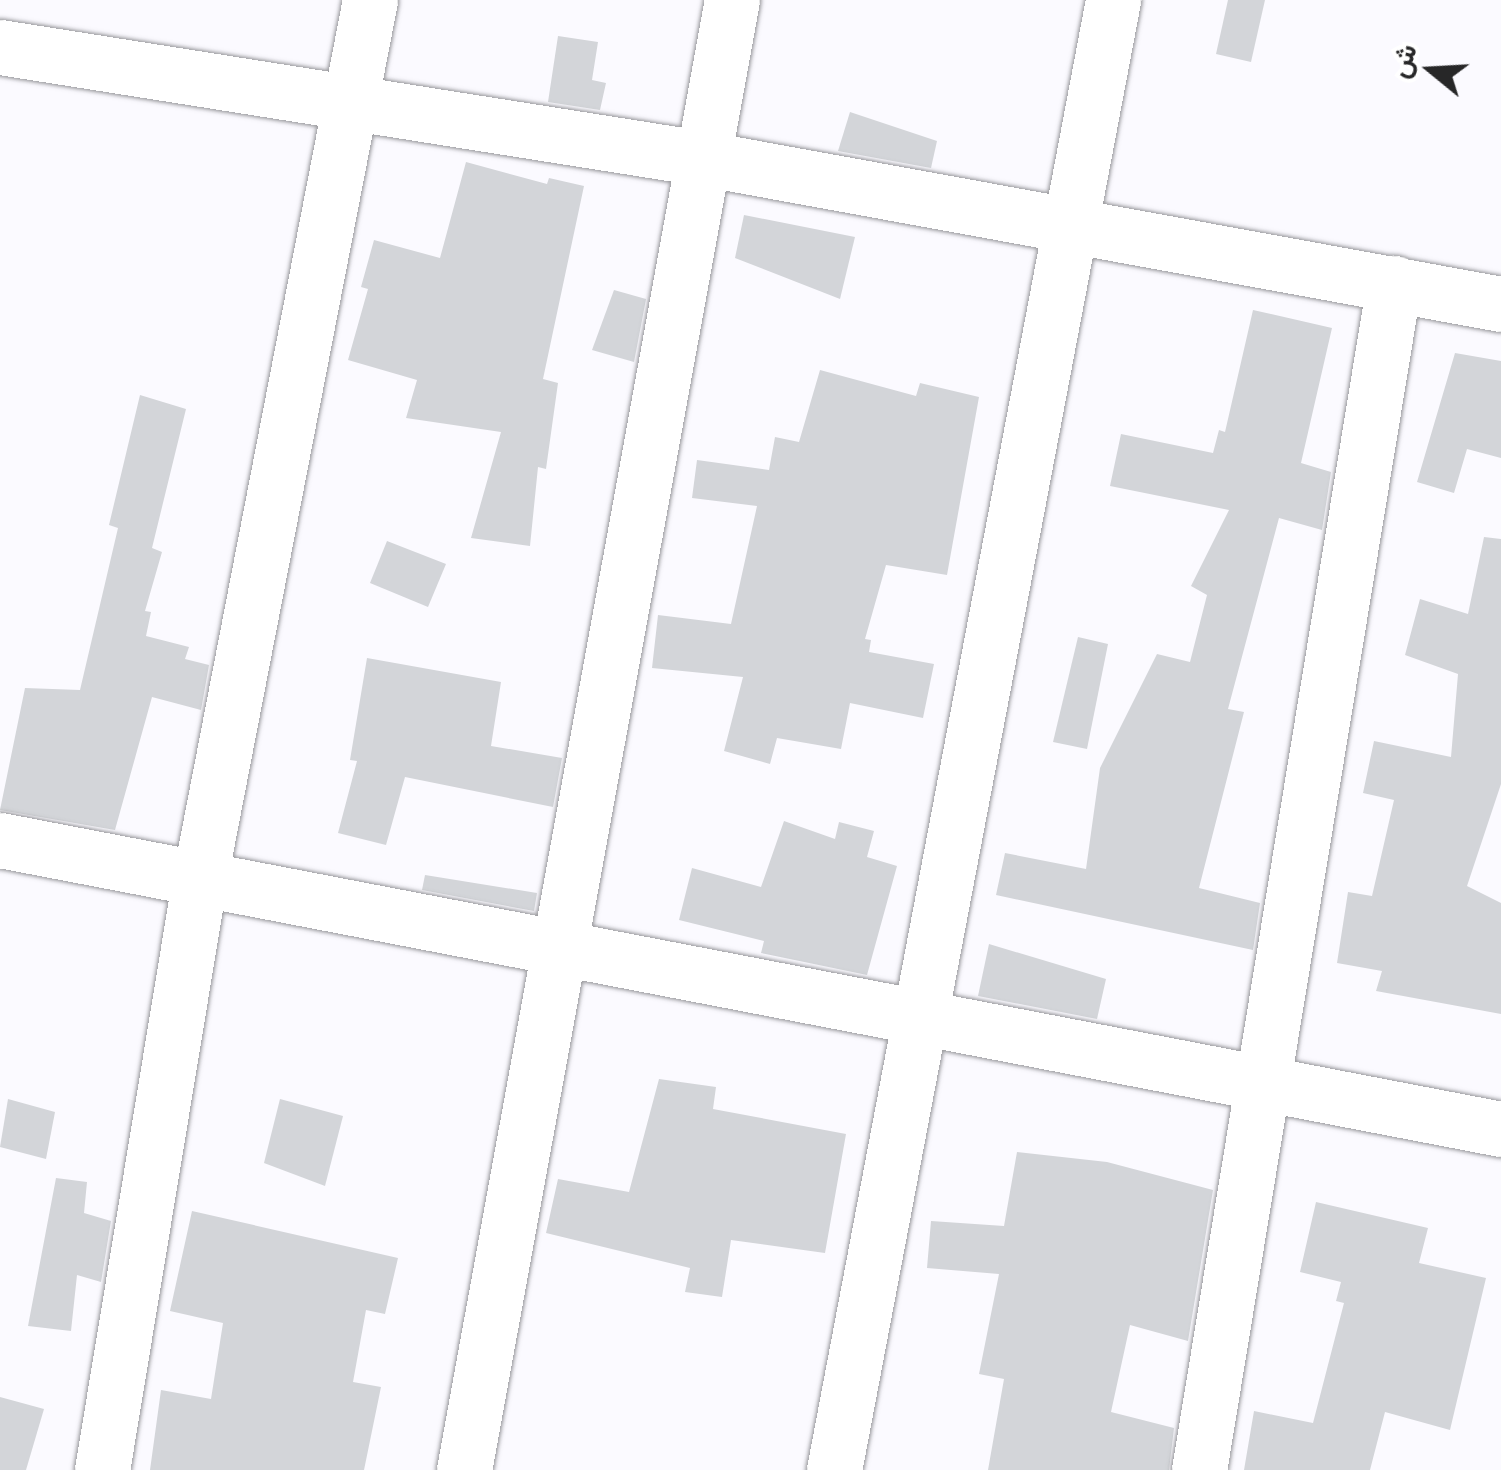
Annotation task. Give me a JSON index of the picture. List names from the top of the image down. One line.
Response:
{"north":"left"}
